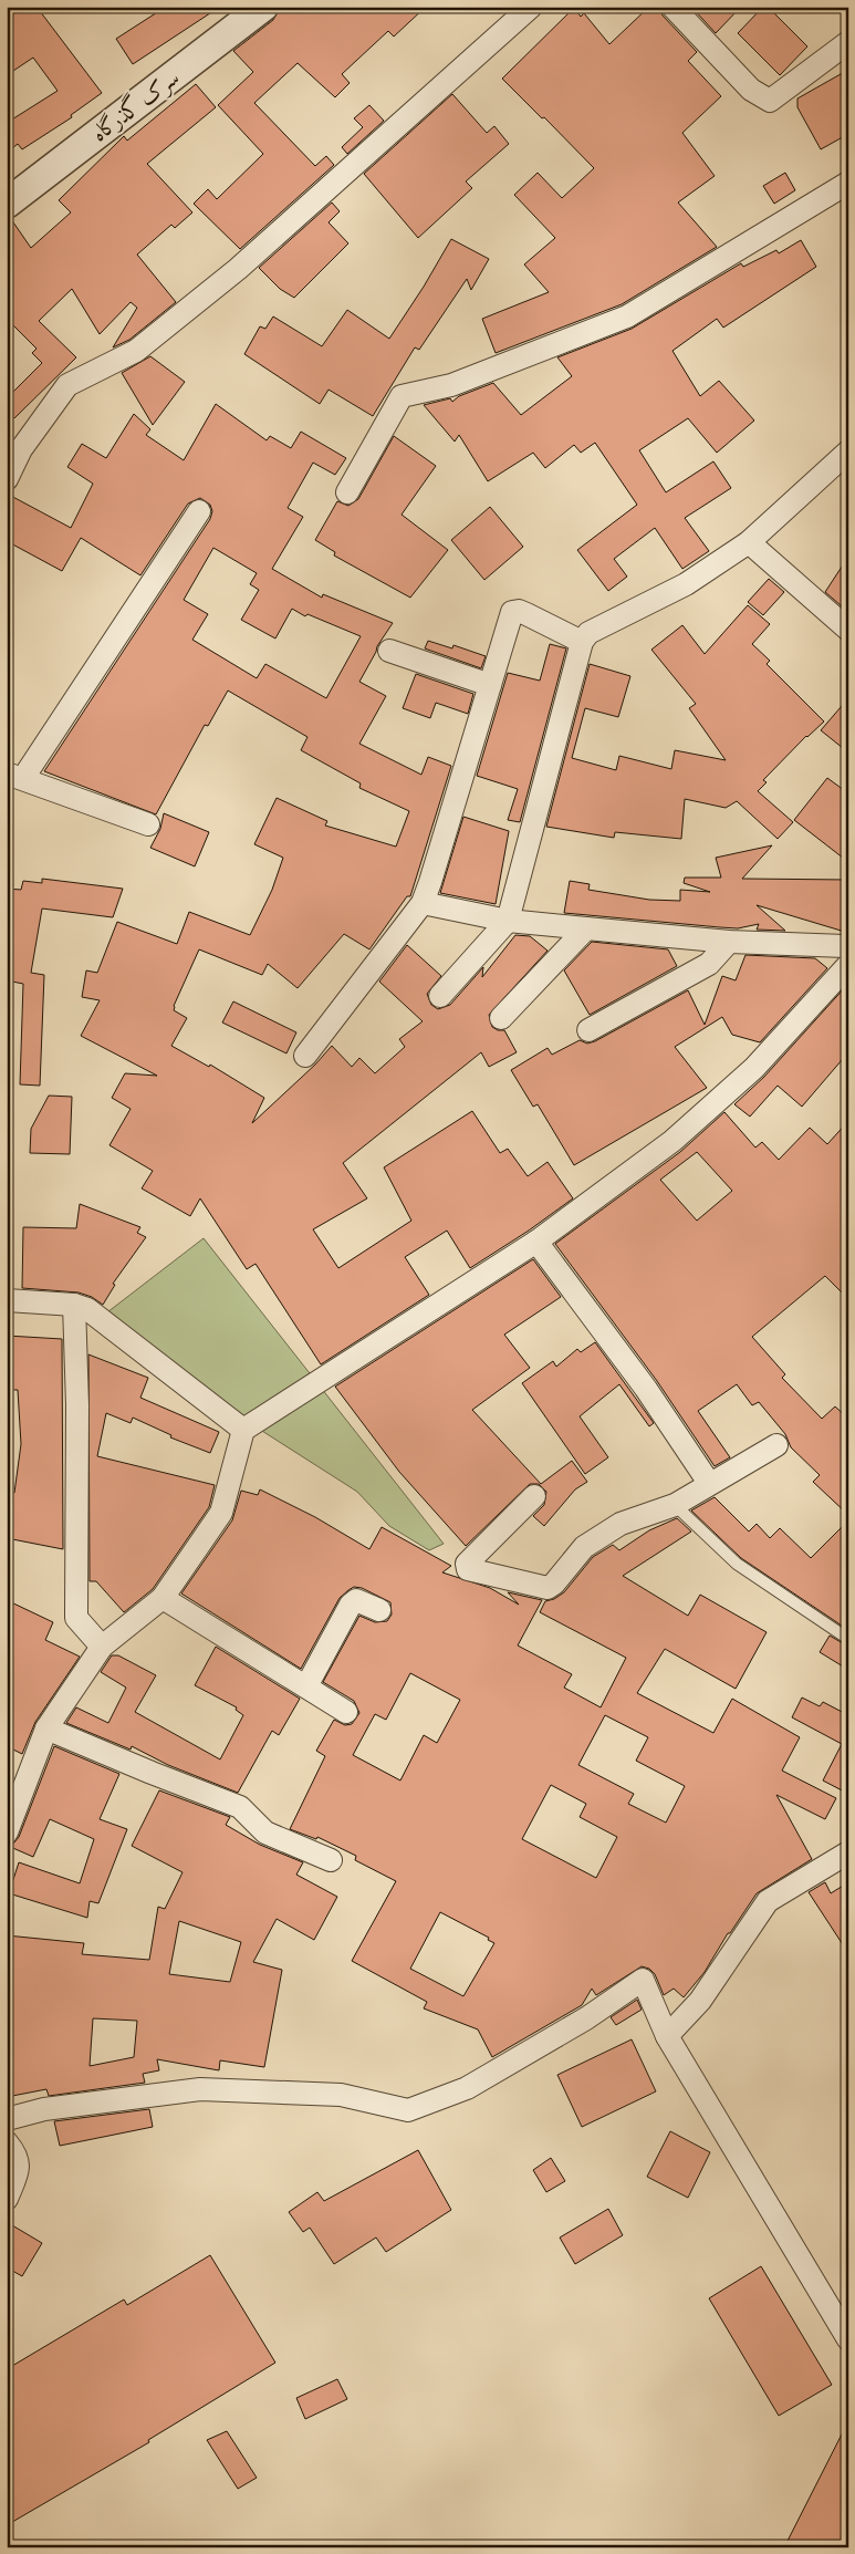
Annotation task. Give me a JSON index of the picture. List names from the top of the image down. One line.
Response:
{"streets":{"street":["سرک گذرگاه"]}}
